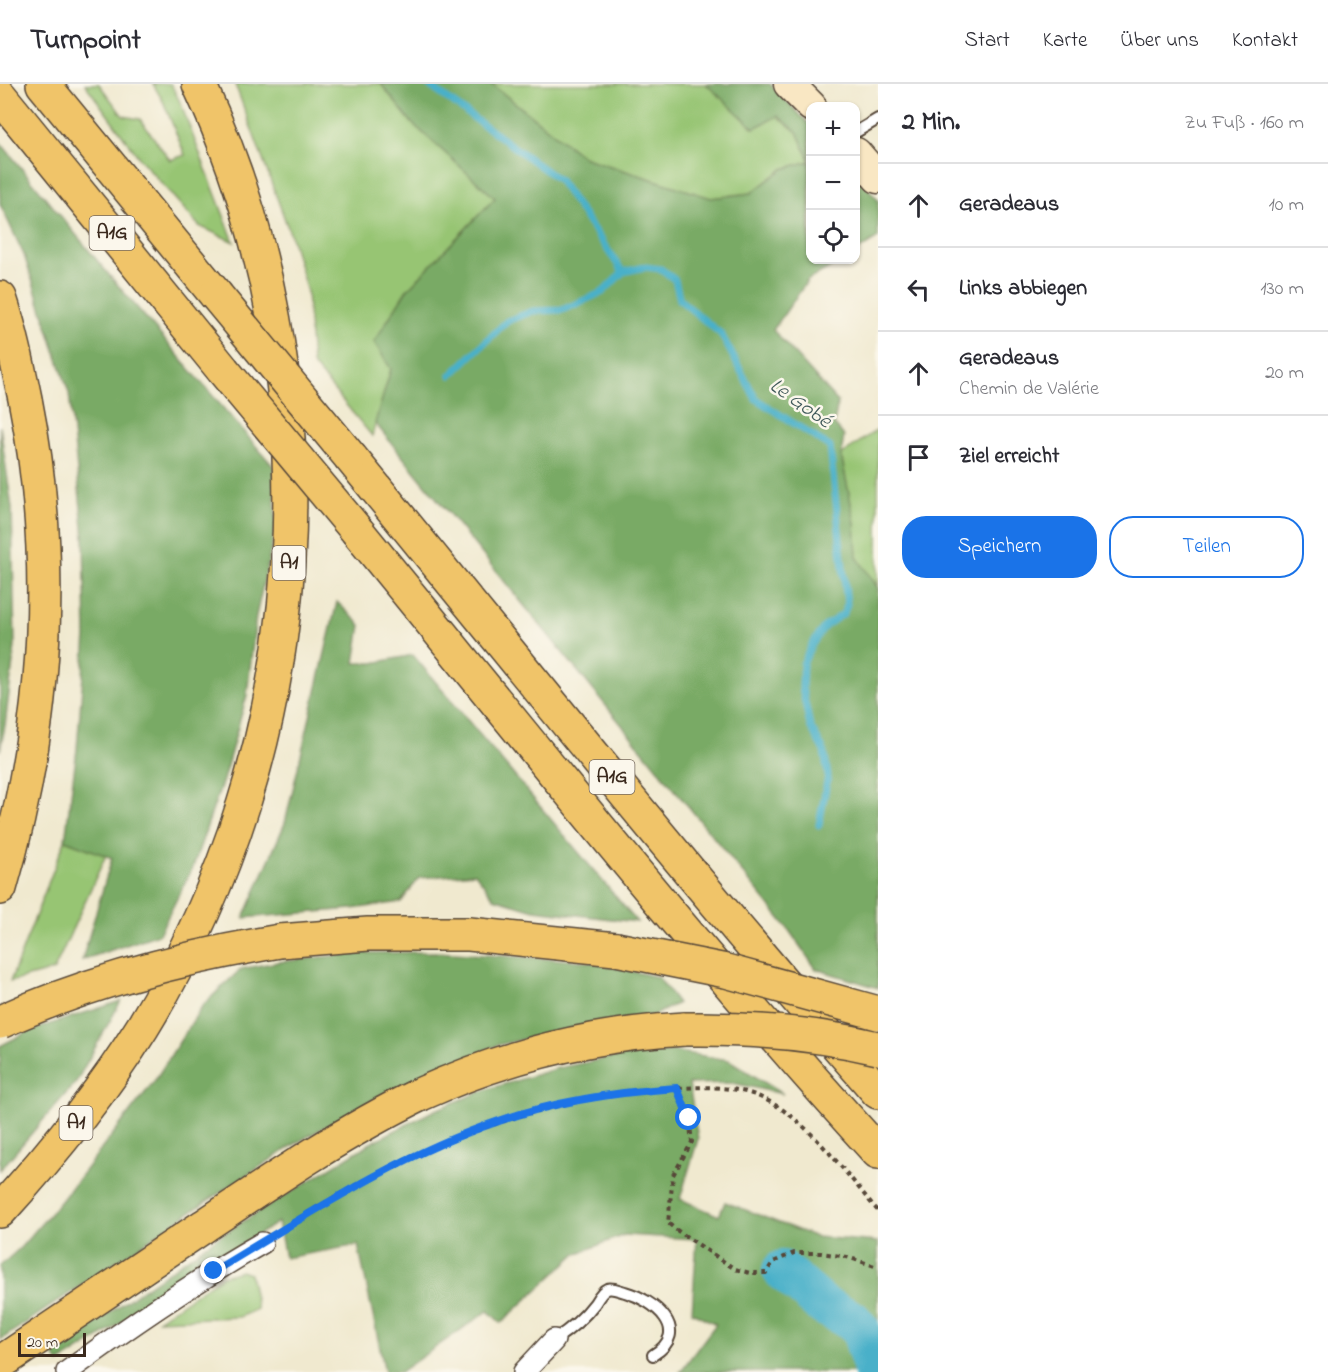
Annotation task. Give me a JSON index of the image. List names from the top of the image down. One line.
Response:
{"streets":{"highway":["A1G","A1"]},"water":["Le Gobé"],"scale_bar":"20 m","page":{"header":"Turnpoint","nav":["Start","Karte","Über uns","Kontakt"],"heading":["2 Min.","Zu Fuß · 160 m"],"map_buttons":["+","−"],"list":[["Geradeaus","10 m"],["Links abbiegen","130 m"],["Geradeaus","Chemin de Valérie","20 m"],"Ziel erreicht"],"buttons":["Speichern","Teilen"],"scale":"20 m"}}
